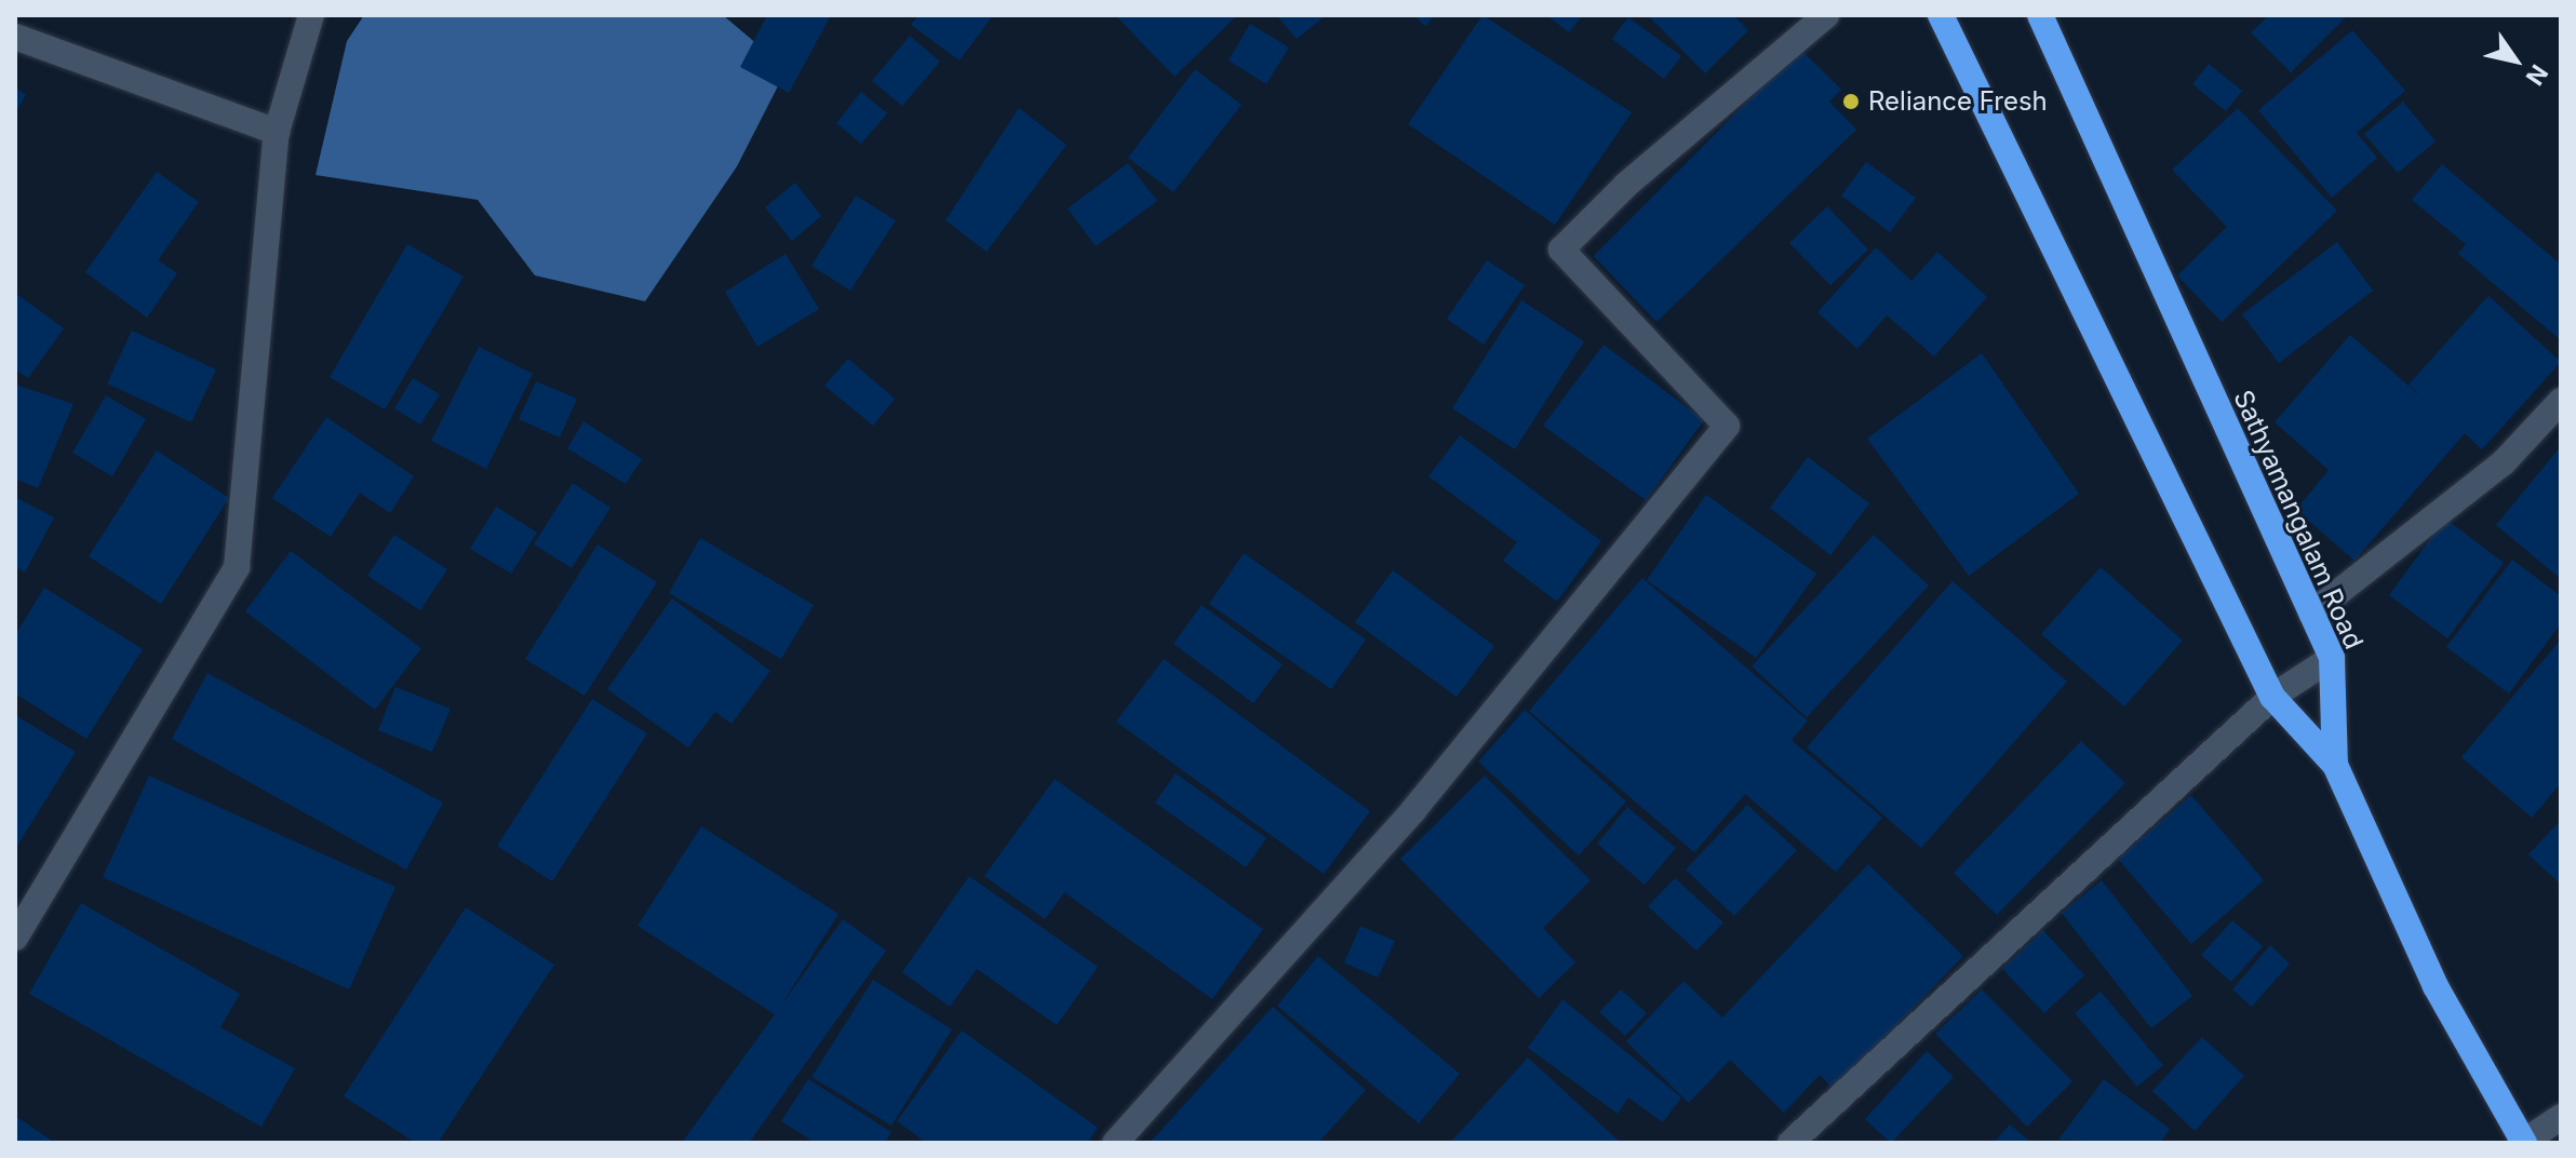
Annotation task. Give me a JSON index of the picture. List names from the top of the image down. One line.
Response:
{"streets":{"highway":["Sathyamangalam Road"]},"places":["Reliance Fresh"],"north":"bottom right"}
